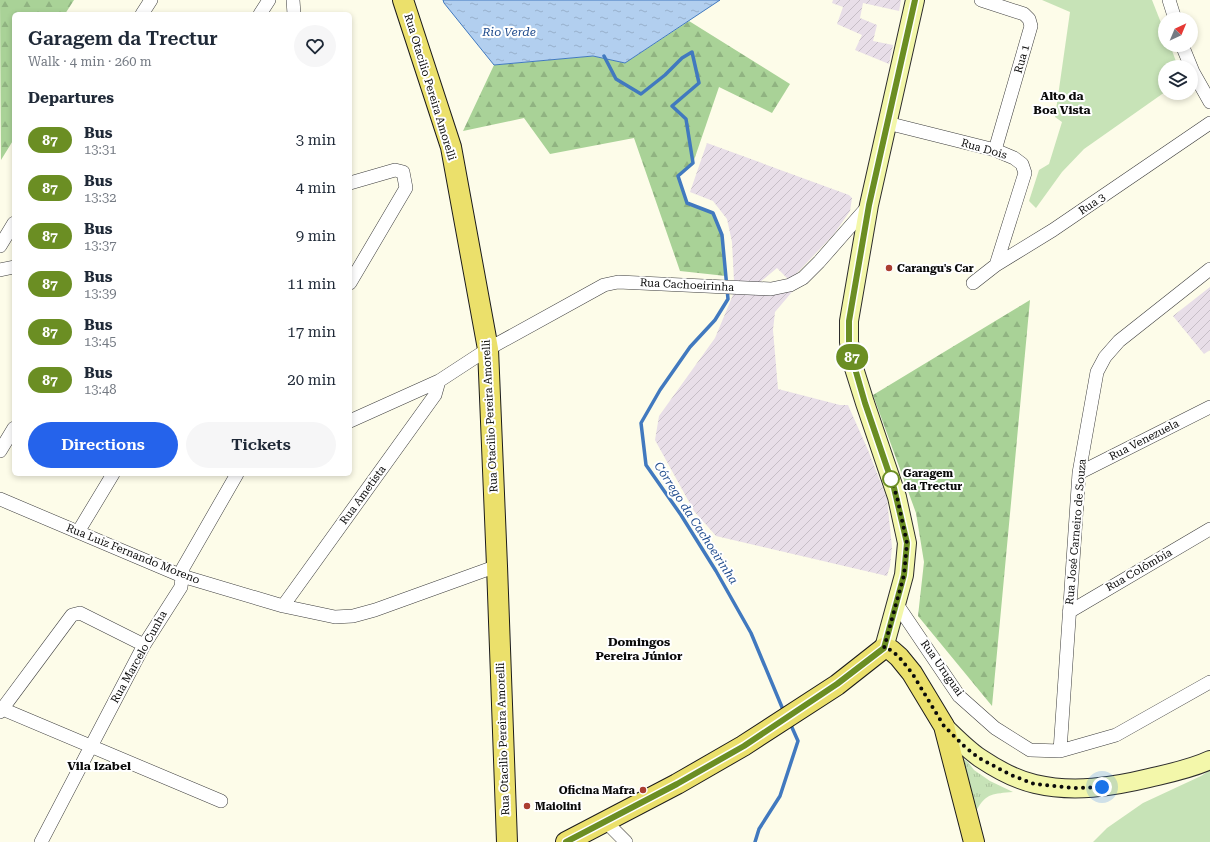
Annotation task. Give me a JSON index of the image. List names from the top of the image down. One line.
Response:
{"streets":{"main road":["Rua Otacilio Pereira Amorelli"],"street":["Rua 1","Rua Dois","Rua 3","Rua Cachoeirinha","Rua Venezuela","Rua Ametista","Rua José Carneiro de Souza","Rua Luiz Fernando Moreno","Rua Colômbia","Rua Marcelo Cunha","Rua Uruguai"]},"crossings":[["Rua 1","Rua Dois"],["Rua Otacilio Pereira Amorelli","Rua Cachoeirinha"],["Rua Otacilio Pereira Amorelli","Rua Luiz Fernando Moreno"],["Rua Dois","Rua 3"],["Rua Cachoeirinha","Rua Ametista"],["Rua Venezuela","Rua José Carneiro de Souza"],["Rua Ametista","Rua Luiz Fernando Moreno"],["Rua José Carneiro de Souza","Rua Colômbia"],["Rua José Carneiro de Souza","Rua Uruguai"],["Rua Luiz Fernando Moreno","Rua Marcelo Cunha"]],"districts":["Alto da Boa Vista","Domingos Pereira Júnior","Vila Izabel"],"water":["Rio Verde","Córrego da Cachoeirinha"],"places":["Carangu's Car","Garagem da Trectur","Oficina Mafra","Maiolini"],"lines":["bus line 87"],"north":"top right","page":{"on_map":"87","heading":[["Garagem da Trectur","Walk · 4 min · 260 m"],"Departures"],"list":[{"mark":"87","name":"Bus","note":"13:31","value":"3 min"},{"mark":"87","name":"Bus","note":"13:32","value":"4 min"},{"mark":"87","name":"Bus","note":"13:37","value":"9 min"},{"mark":"87","name":"Bus","note":"13:39","value":"11 min"},{"mark":"87","name":"Bus","note":"13:45","value":"17 min"},{"mark":"87","name":"Bus","note":"13:48","value":"20 min"}],"buttons":["Directions","Tickets"]}}
